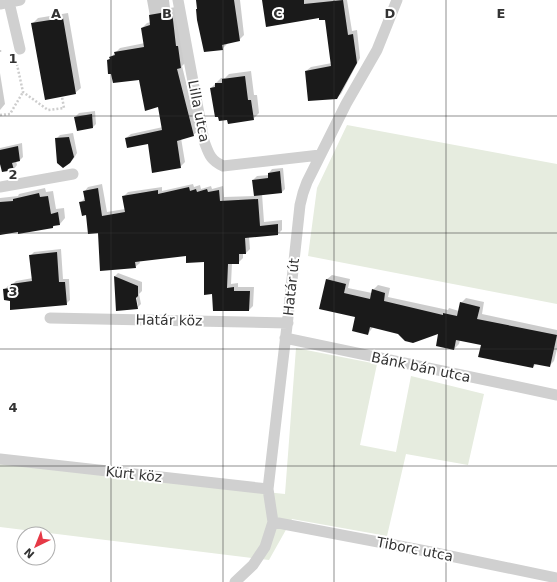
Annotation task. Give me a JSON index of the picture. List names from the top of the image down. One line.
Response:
{"streets":{"street":["Lilla utca","Határ út","Határ köz","Bánk bán utca","Kürt köz","Tiborc utca"]},"crossings":[["Lilla utca","Határ út"],["Határ út","Határ köz"],["Határ út","Bánk bán utca"],["Határ út","Kürt köz"],["Határ út","Tiborc utca"]],"north":"bottom left","grid":{"columns":["A","B","C","D","E"],"rows":["1","2","3","4"]}}
